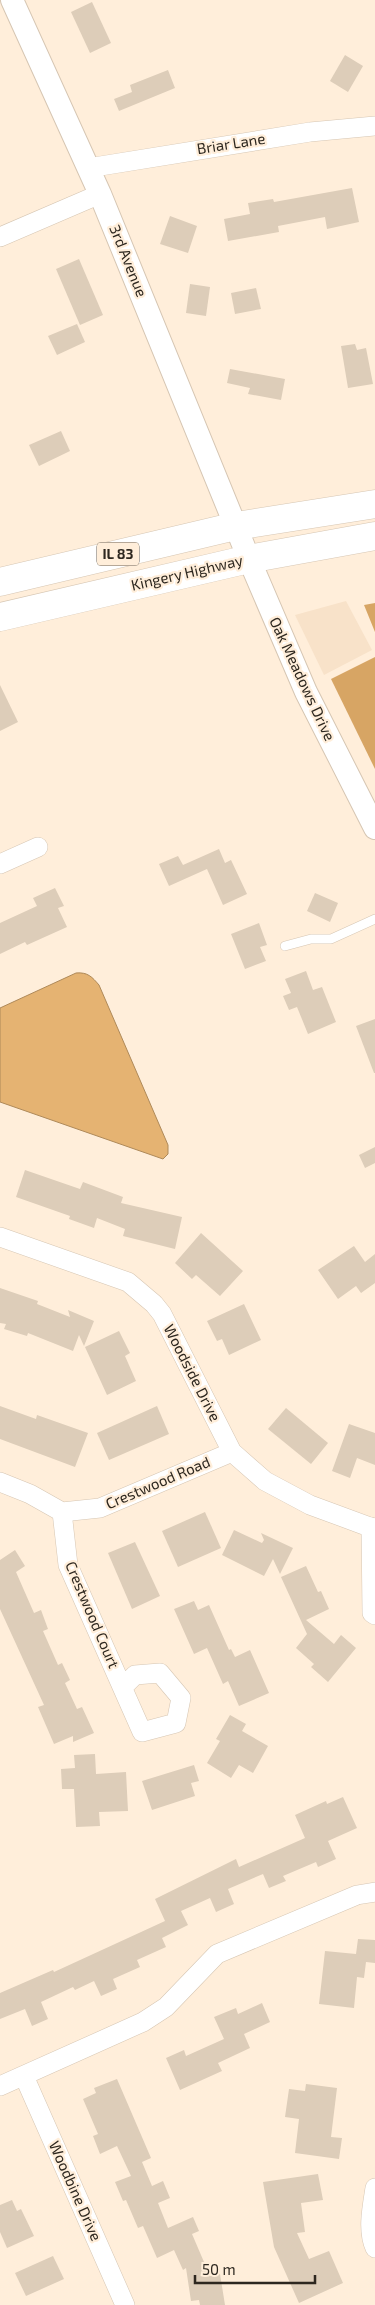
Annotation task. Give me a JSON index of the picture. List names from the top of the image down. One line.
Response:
{"streets":{"highway":["IL 83","Kingery Highway"],"street":["Briar Lane","3rd Avenue","Oak Meadows Drive","Woodside Drive","Crestwood Road","Crestwood Court","Woodbine Drive"]},"crossings":[["Briar Lane","3rd Avenue"],["3rd Avenue","IL 83"],["3rd Avenue","Oak Meadows Drive"],["IL 83","Oak Meadows Drive"],["Kingery Highway","Oak Meadows Drive"],["Woodside Drive","Crestwood Road"],["Crestwood Road","Crestwood Court"]],"scale_bar":"50 m"}
